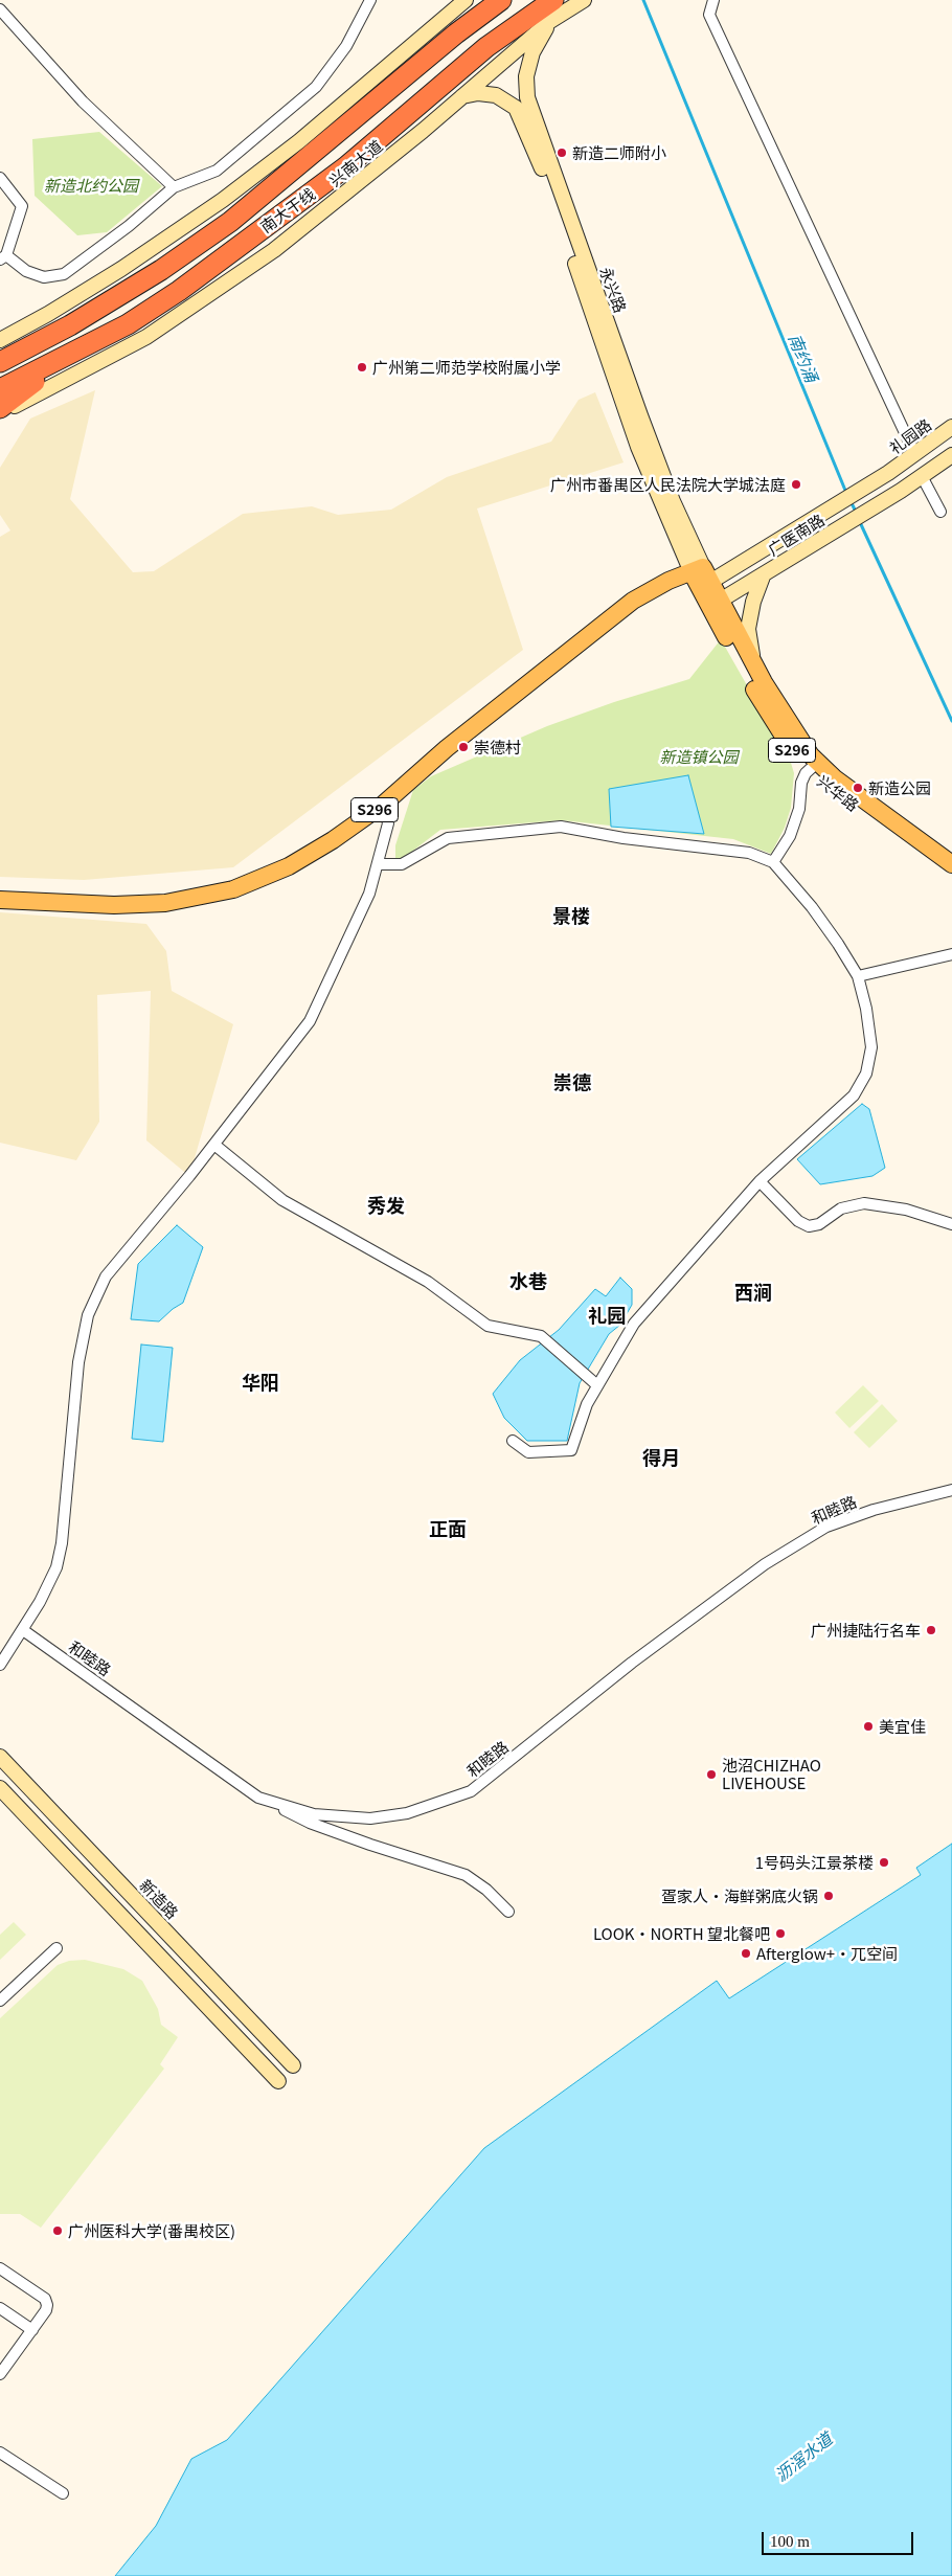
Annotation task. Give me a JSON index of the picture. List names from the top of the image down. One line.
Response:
{"streets":{"highway":["南大干线"],"main road":["兴南大道","永兴路","礼园路","广医南路","S296","兴华路","新造路"],"street":["和睦路"]},"crossings":[["兴南大道","永兴路"],["永兴路","广医南路"],["永兴路","S296"],["永兴路","兴华路"],["礼园路","广医南路"],["广医南路","S296"],["广医南路","兴华路"],["S296","兴华路"]],"districts":["景楼","崇德","秀发","水巷","西涧","礼园","华阳","得月","正面"],"water":["南约涌","沥滘水道"],"parks":["新造北约公园","新造镇公园"],"places":["新造二师附小","广州第二师范学校附属小学","广州市番禺区人民法院大学城法庭","崇德村","新造公园","广州捷陆行名车","美宜佳","池沼CHIZHAO LIVEHOUSE","1号码头江景茶楼","疍家人·海鲜粥底火锅","LOOK·NORTH 望北餐吧","Afterglow+·兀空间","广州医科大学(番禺校区)"],"scale_bar":"100 m"}
